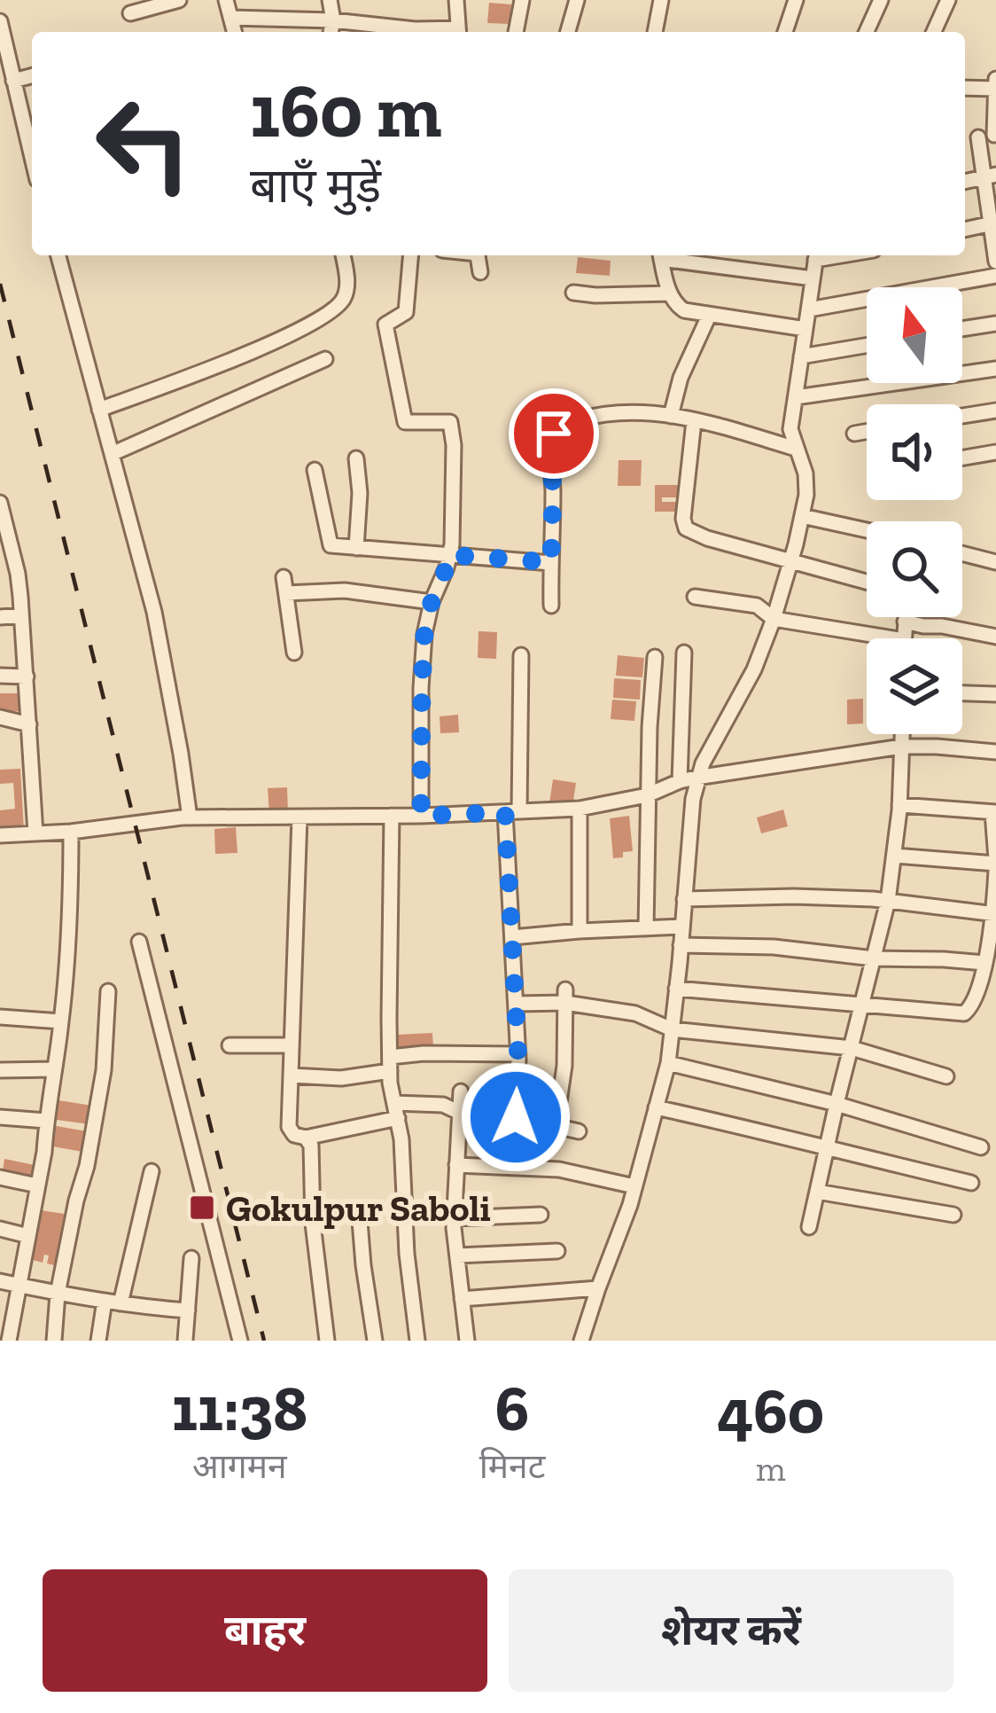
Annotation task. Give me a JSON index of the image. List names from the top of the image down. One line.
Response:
{"places":{"transit":["Gokulpur Saboli"]},"north":"top","page":{"turn":["160 m","बाएँ मुड़ें"],"eta":["11:38","आगमन","6","मिनट","460","m"],"buttons":["बाहर","शेयर करें"]}}
